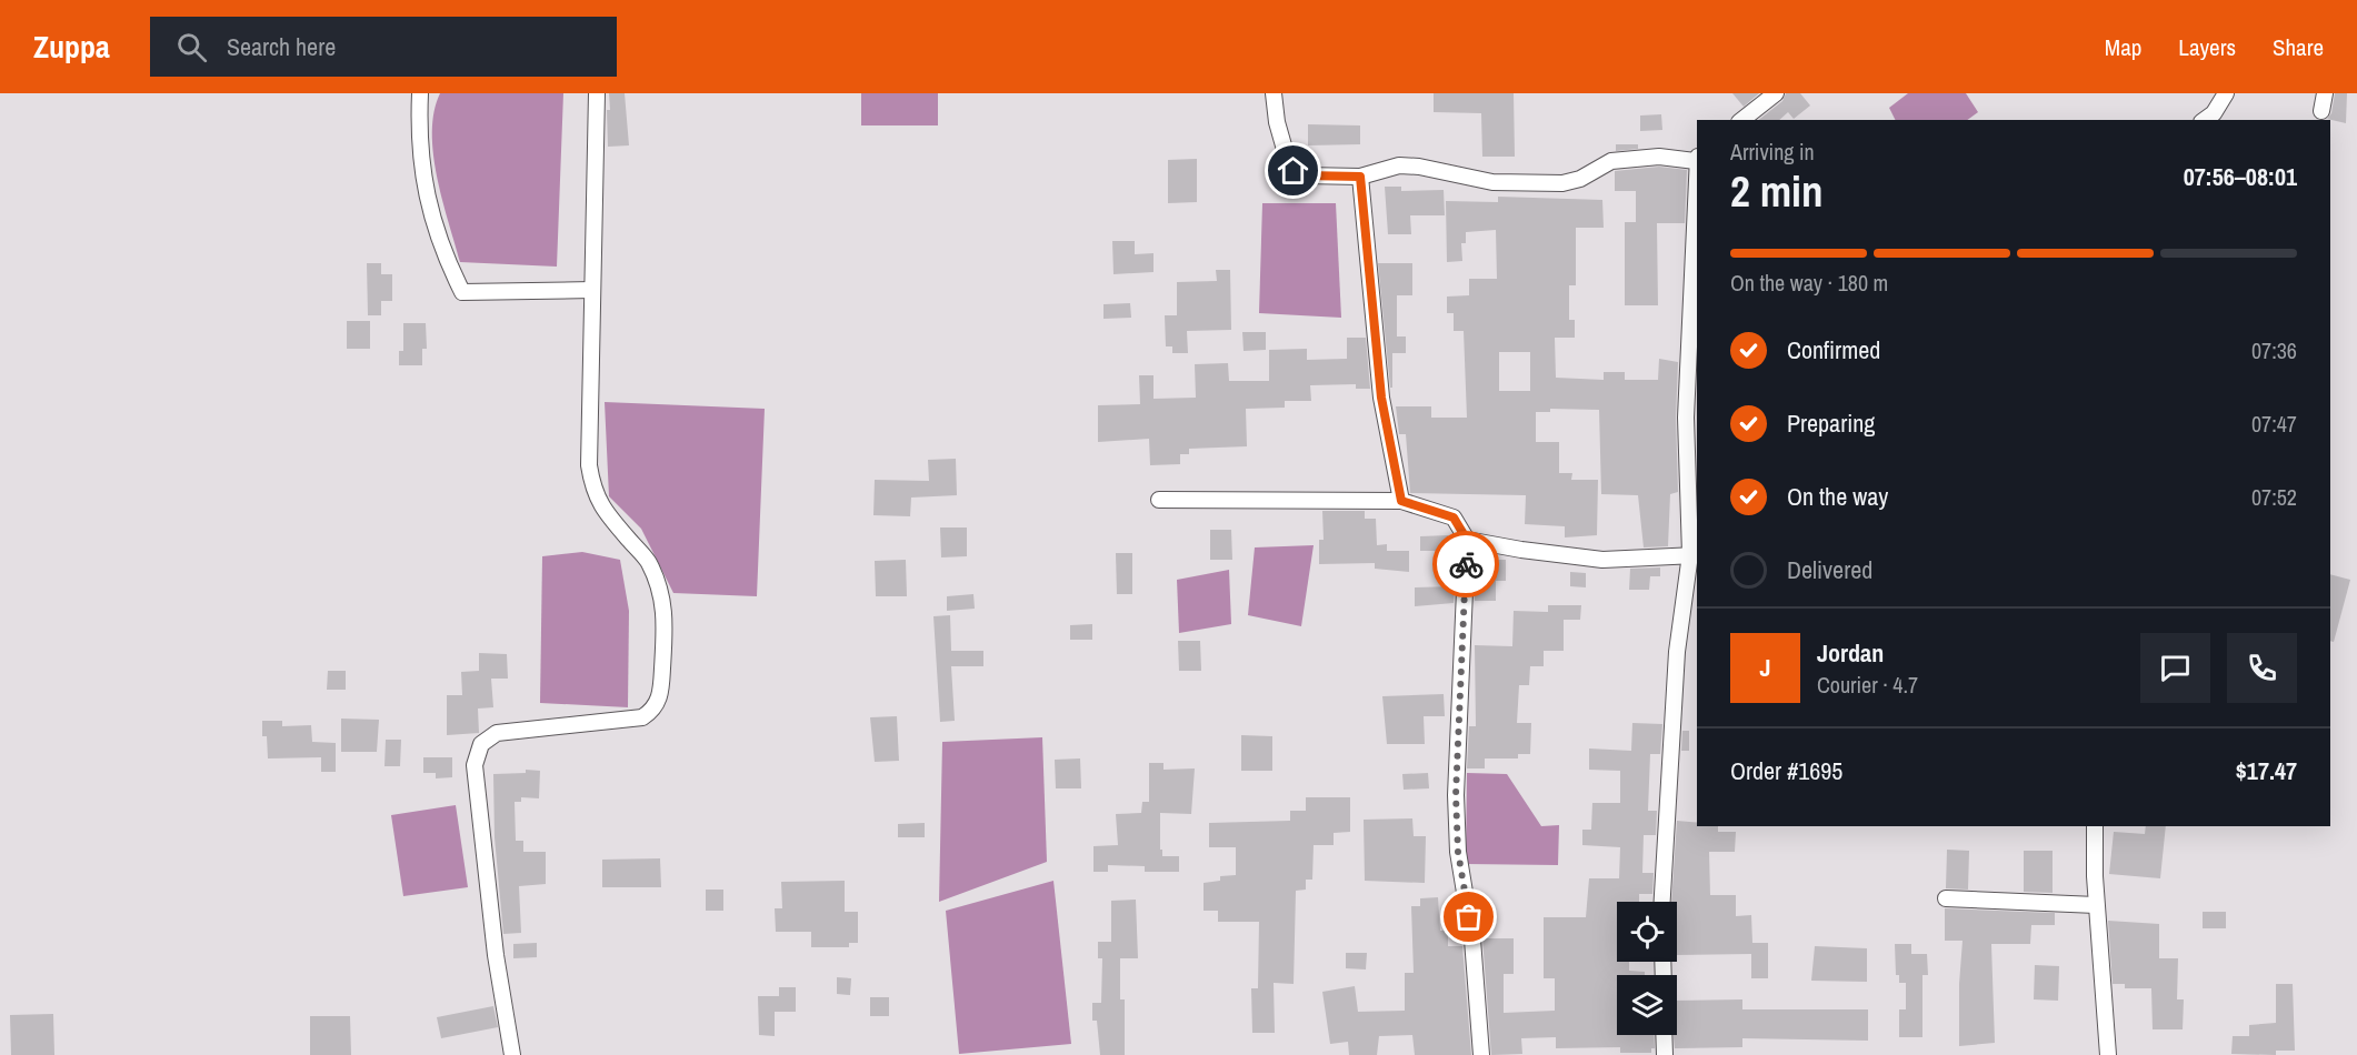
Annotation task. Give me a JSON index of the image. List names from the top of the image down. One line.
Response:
{"page":{"header":"Zuppa","search":"Search here","nav":["Map","Layers","Share"],"heading":["2 min","Arriving in","07:56–08:01"],"panel":["Jordan","Courier · 4.7","Order #1695","$17.47"],"bar":"On the way · 180 m","list":[["Confirmed","07:36"],["Preparing","07:47"],["On the way","07:52"],"Delivered"],"round":"J"}}
